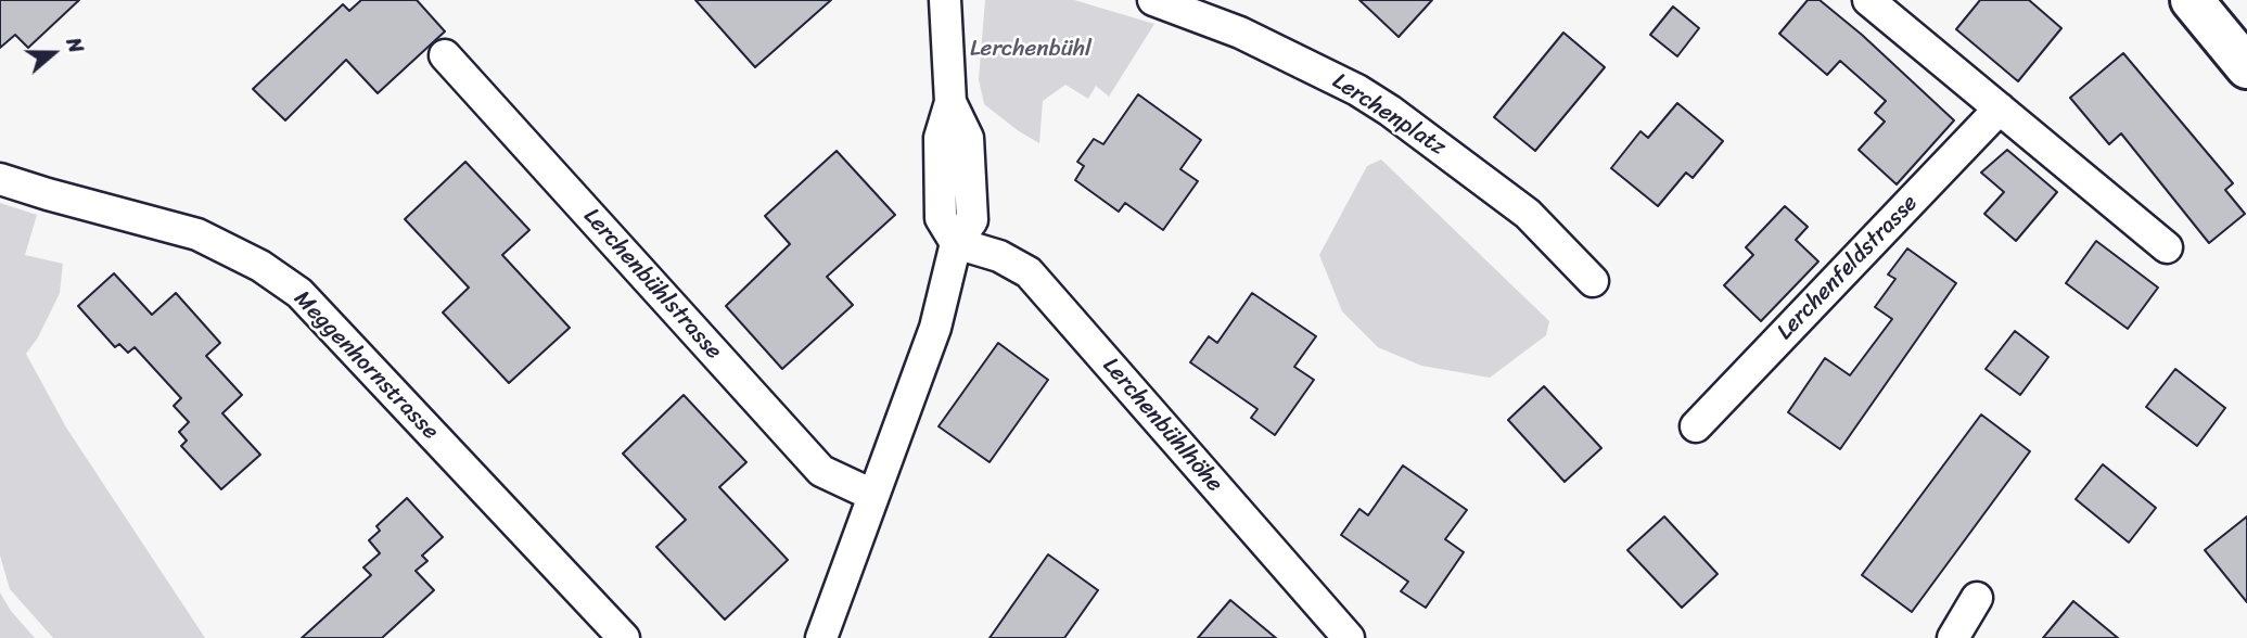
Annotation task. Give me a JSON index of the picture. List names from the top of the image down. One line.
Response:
{"streets":{"street":["Lerchenplatz","Lerchenfeldstrasse","Lerchenbühlstrasse","Meggenhornstrasse","Lerchenbühlhöhe"]},"parks":["Lerchenbühl"],"north":"right"}
